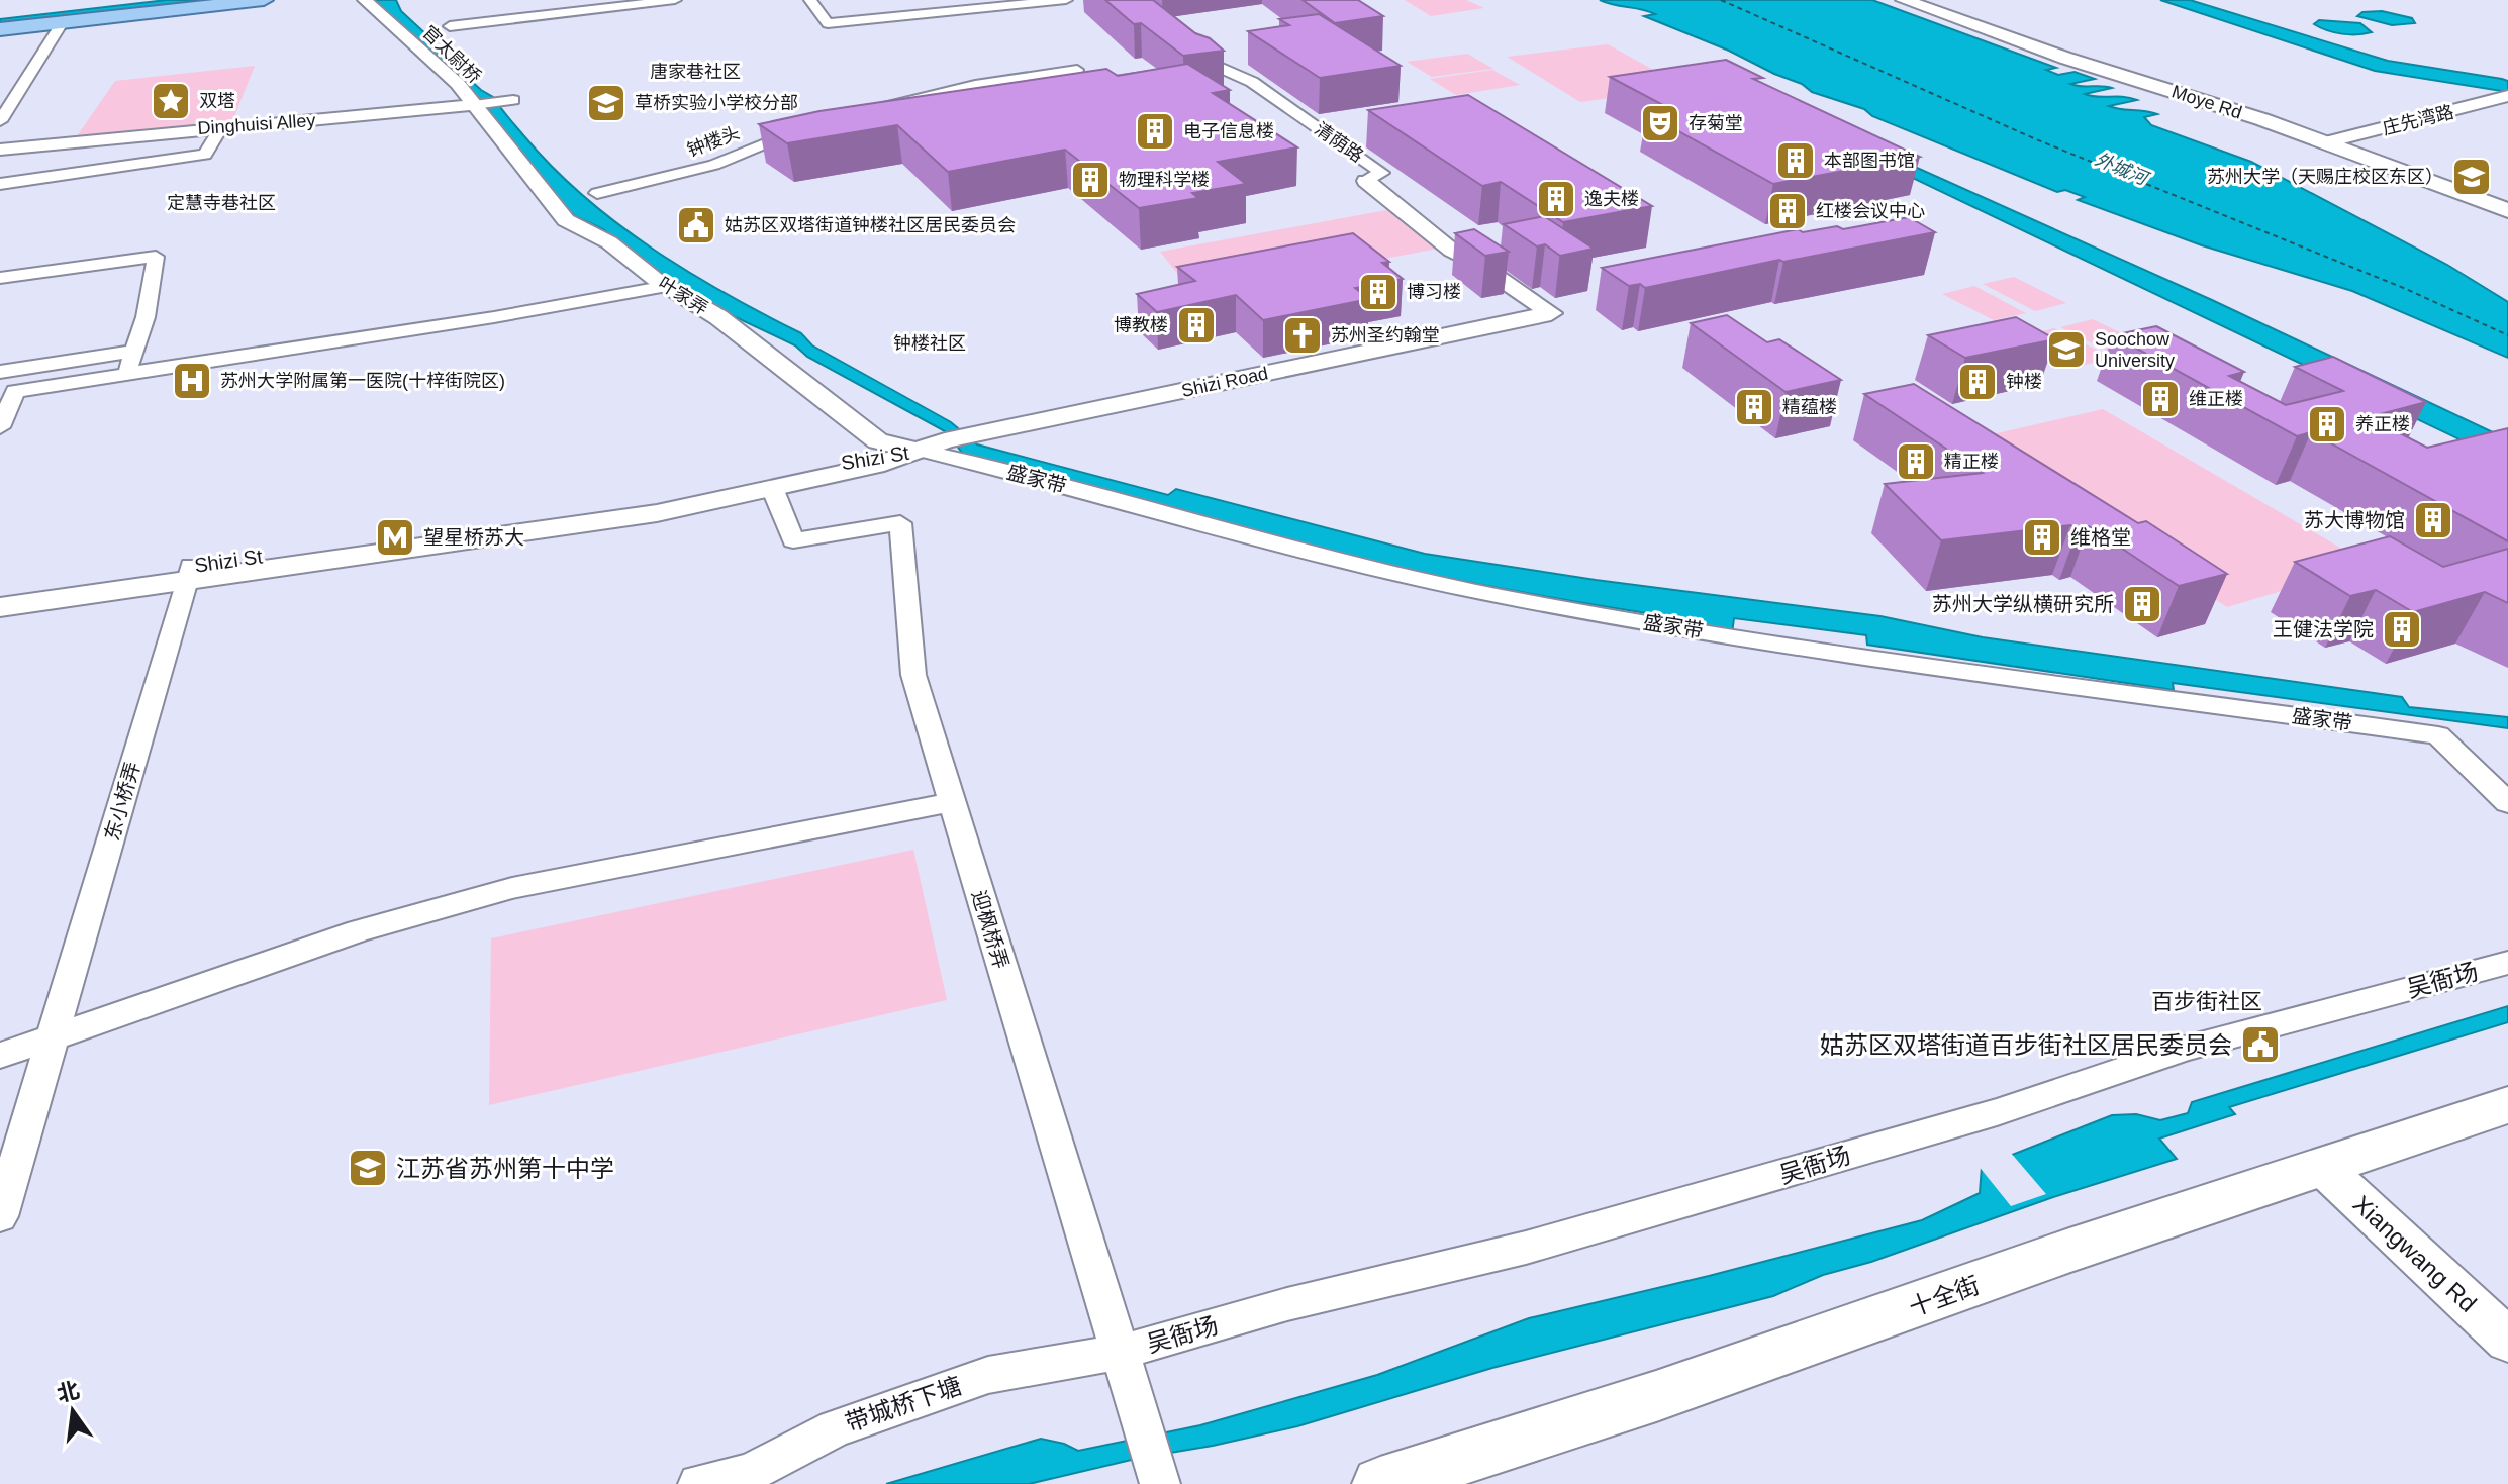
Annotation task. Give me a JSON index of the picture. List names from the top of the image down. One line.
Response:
{"streets":{"main road":["Moye Rd","十全街"],"street":["官太尉桥","庄先湾路","Dinghuisi Alley","钟楼头","清荫路","叶家弄","Shizi St","盛家带","东小桥弄","迎枫桥弄","吴衙场","Xiangwang Rd","带城桥下塘"]},"crossings":[["官太尉桥","Dinghuisi Alley"],["官太尉桥","叶家弄"],["Moye Rd","庄先湾路"],["Dinghuisi Alley","叶家弄"],["清荫路","叶家弄"],["清荫路","Shizi St"],["清荫路","盛家带"],["叶家弄","Shizi St"],["叶家弄","盛家带"],["Shizi St","盛家带"],["Shizi St","东小桥弄"],["Shizi St","迎枫桥弄"],["迎枫桥弄","吴衙场"],["迎枫桥弄","带城桥下塘"],["吴衙场","带城桥下塘"],["Xiangwang Rd","十全街"]],"districts":["唐家巷社区","定慧寺巷社区","钟楼社区","百步街社区"],"water":["外城河"],"places":{"place":["双塔"],"school or university":["草桥实验小学校分部","苏州大学（天赐庄校区东区）","Soochow University","江苏省苏州第十中学"],"theatre":["存菊堂"],"building":["电子信息楼","本部图书馆","物理科学楼","逸夫楼","红楼会议中心","博习楼","博教楼","钟楼","维正楼","精蕴楼","养正楼","精正楼","苏大博物馆","维格堂","苏州大学纵横研究所","王健法学院"],"public building":["姑苏区双塔街道钟楼社区居民委员会","姑苏区双塔街道百步街社区居民委员会"],"church":["苏州圣约翰堂"],"hospital":["苏州大学附属第一医院(十梓街院区)"],"metro station":["望星桥苏大"]},"north":"top"}
